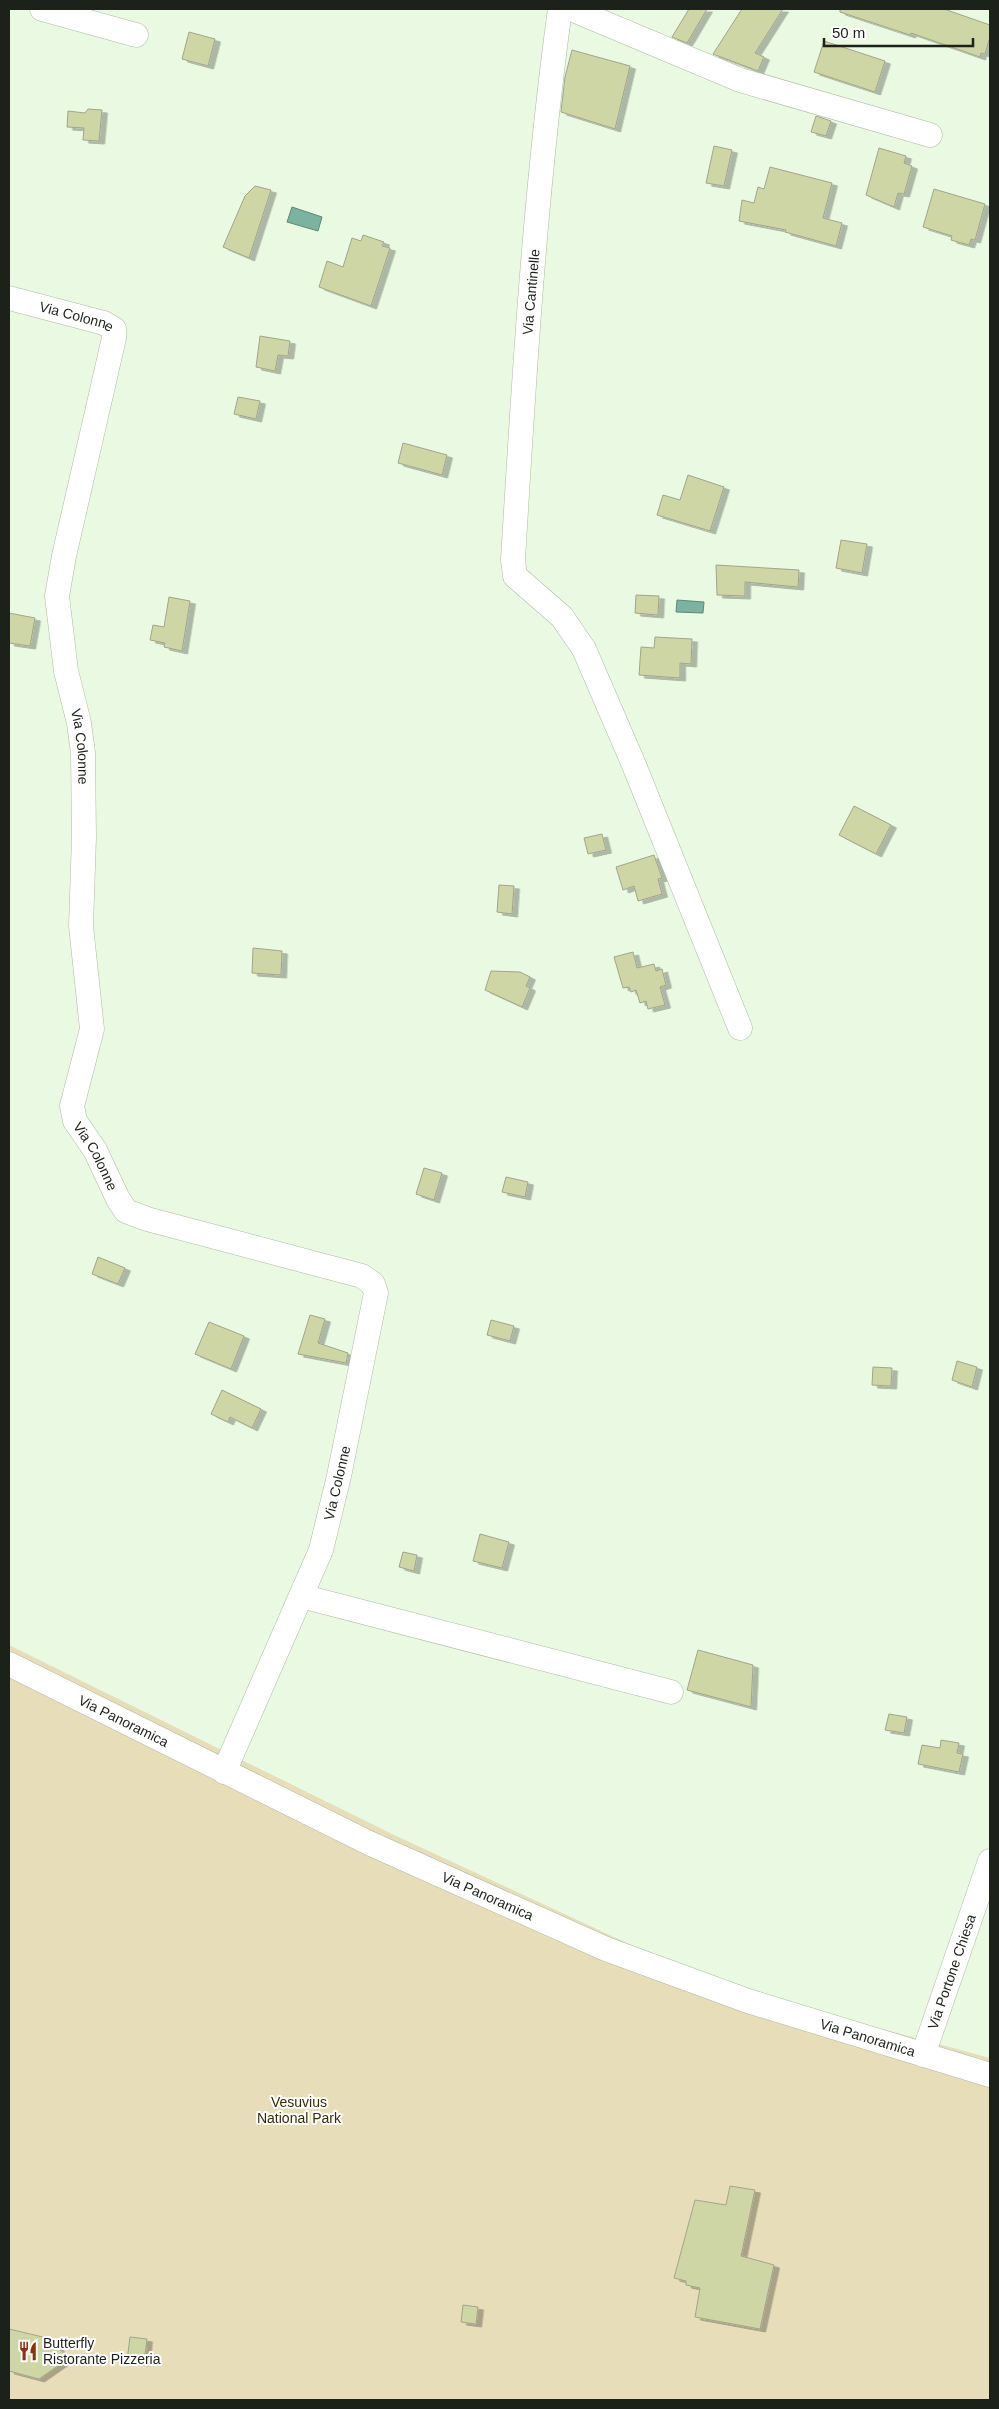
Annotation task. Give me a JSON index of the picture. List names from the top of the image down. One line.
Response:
{"streets":{"street":["Via Cantinelle","Via Colonne","Via Panoramica","Via Portone Chiesa"]},"crossings":[["Via Colonne","Via Panoramica"],["Via Panoramica","Via Portone Chiesa"]],"parks":["Vesuvius National Park"],"places":{"restaurant":["Butterfly Ristorante Pizzeria"]},"scale_bar":"50 m"}
